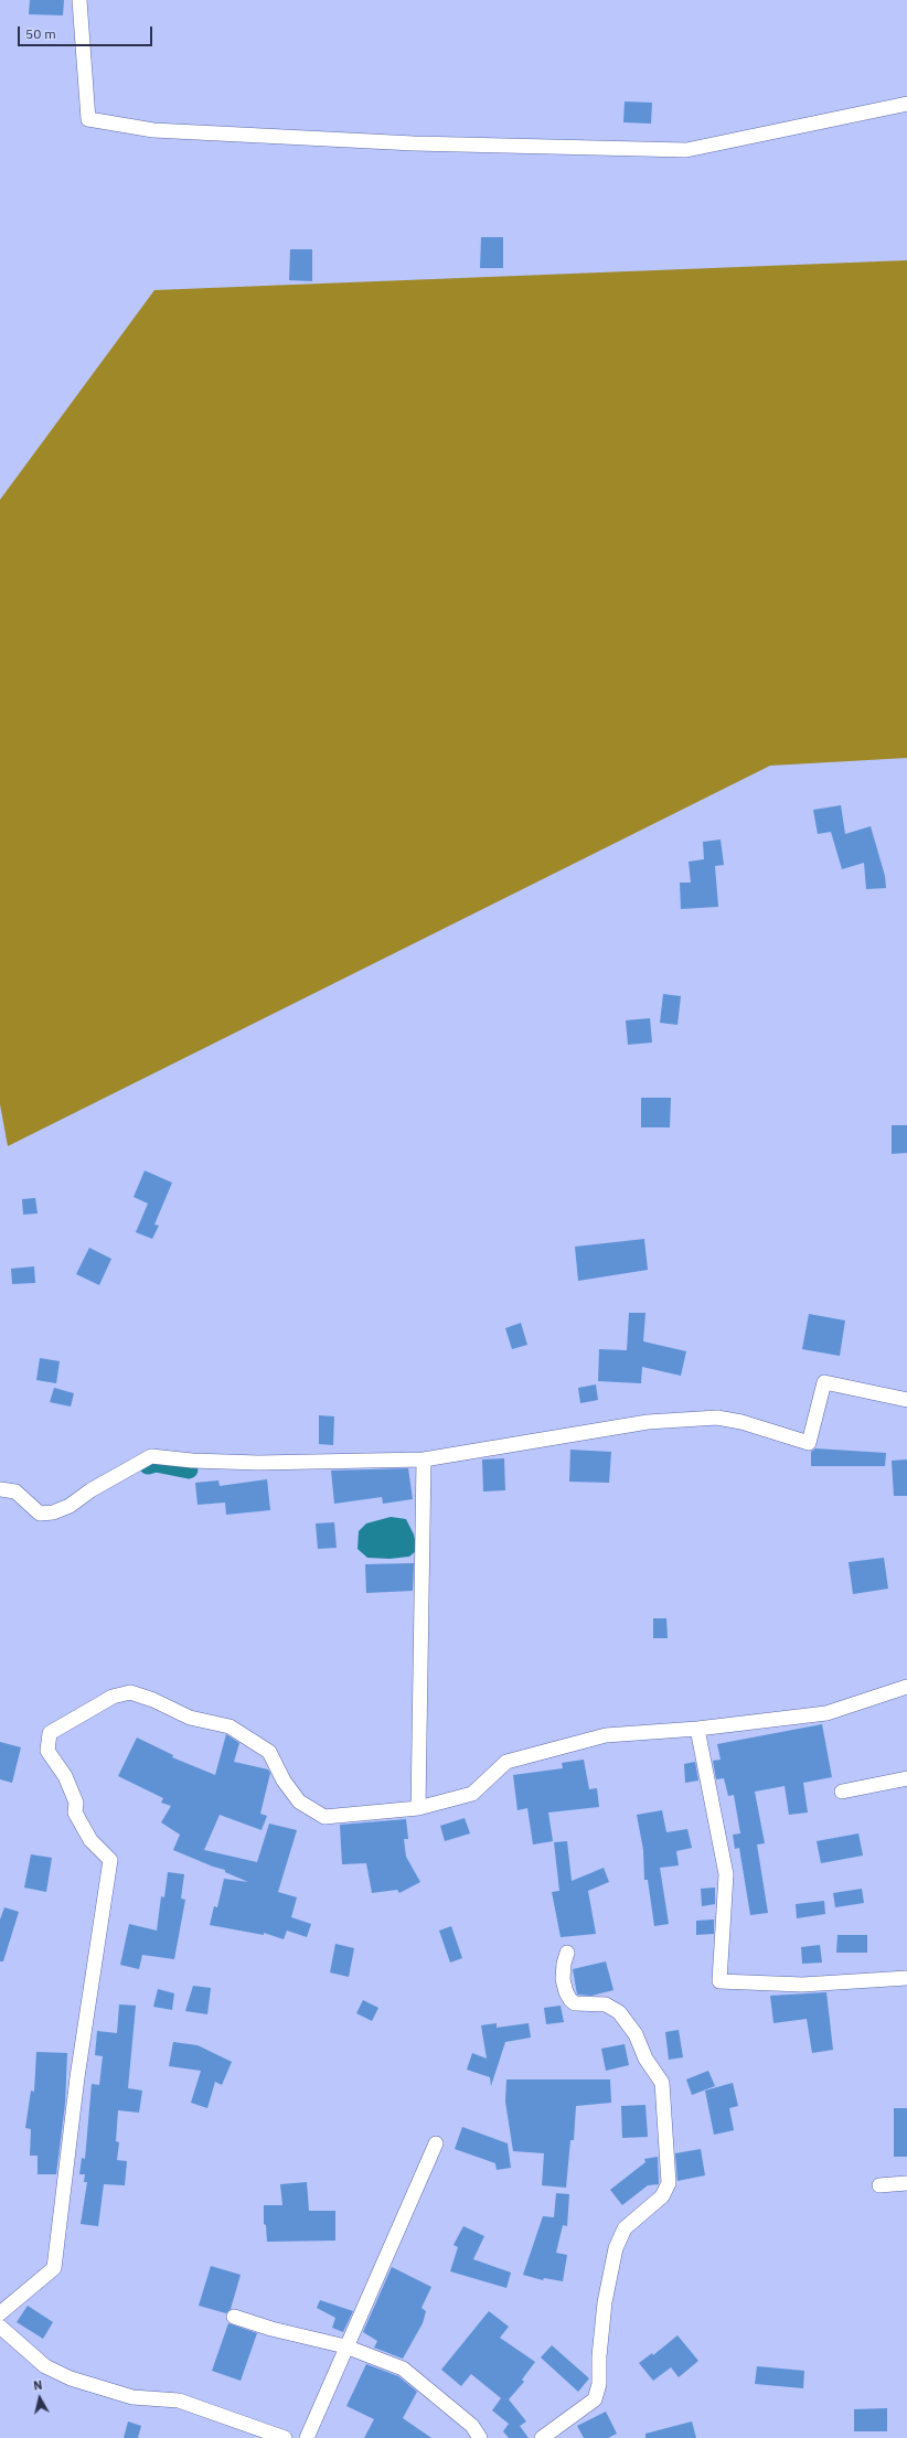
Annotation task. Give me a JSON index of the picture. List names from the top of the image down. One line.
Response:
{"scale_bar":"50 m","north":"top"}
